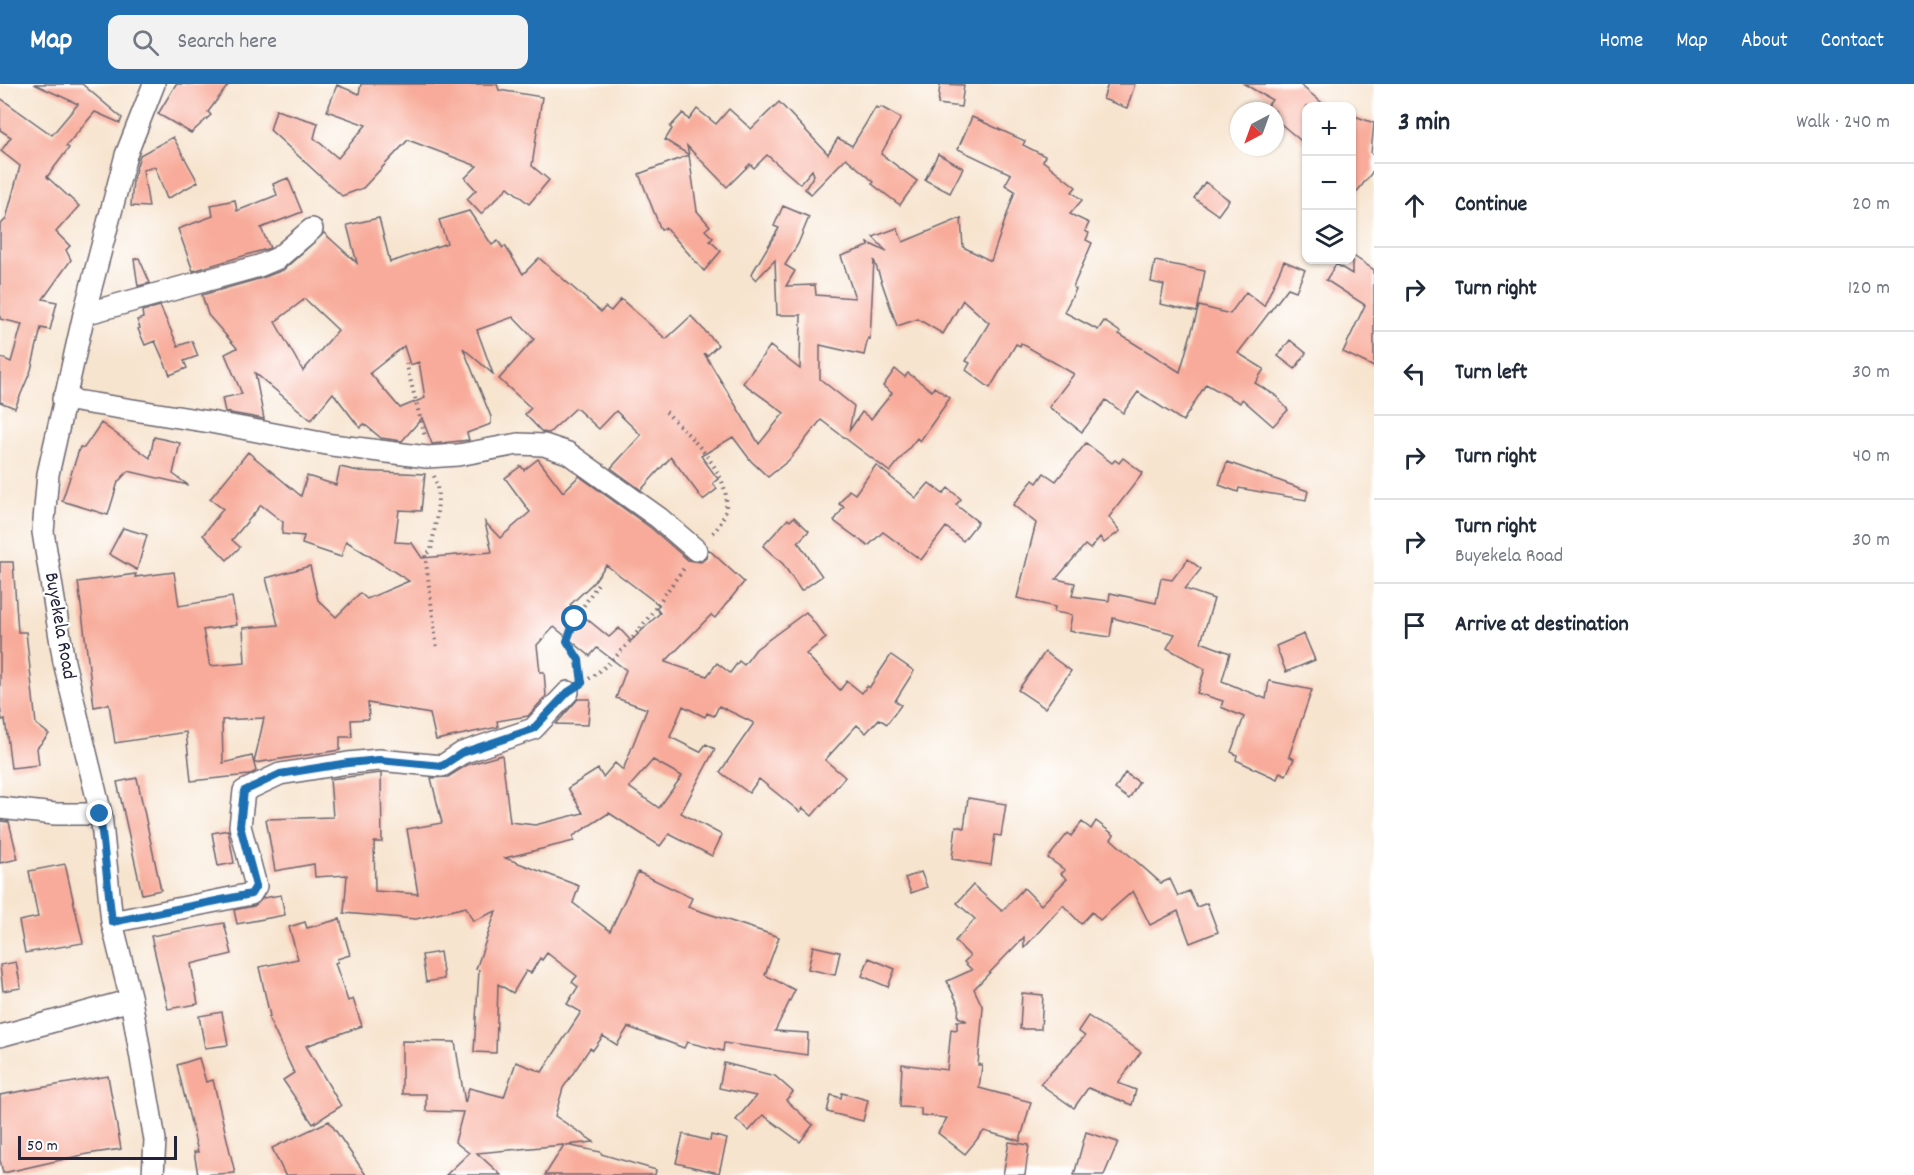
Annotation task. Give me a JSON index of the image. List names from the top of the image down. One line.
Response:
{"streets":{"street":["Buyekela Road"]},"scale_bar":"50 m","north":"bottom left","page":{"header":"Map","search":"Search here","nav":["Home","Map","About","Contact"],"heading":["3 min","Walk · 240 m"],"map_buttons":["+","−"],"list":[["Continue","20 m"],["Turn right","120 m"],["Turn left","30 m"],["Turn right","40 m"],["Turn right","Buyekela Road","30 m"],"Arrive at destination"],"scale":"50 m"}}
